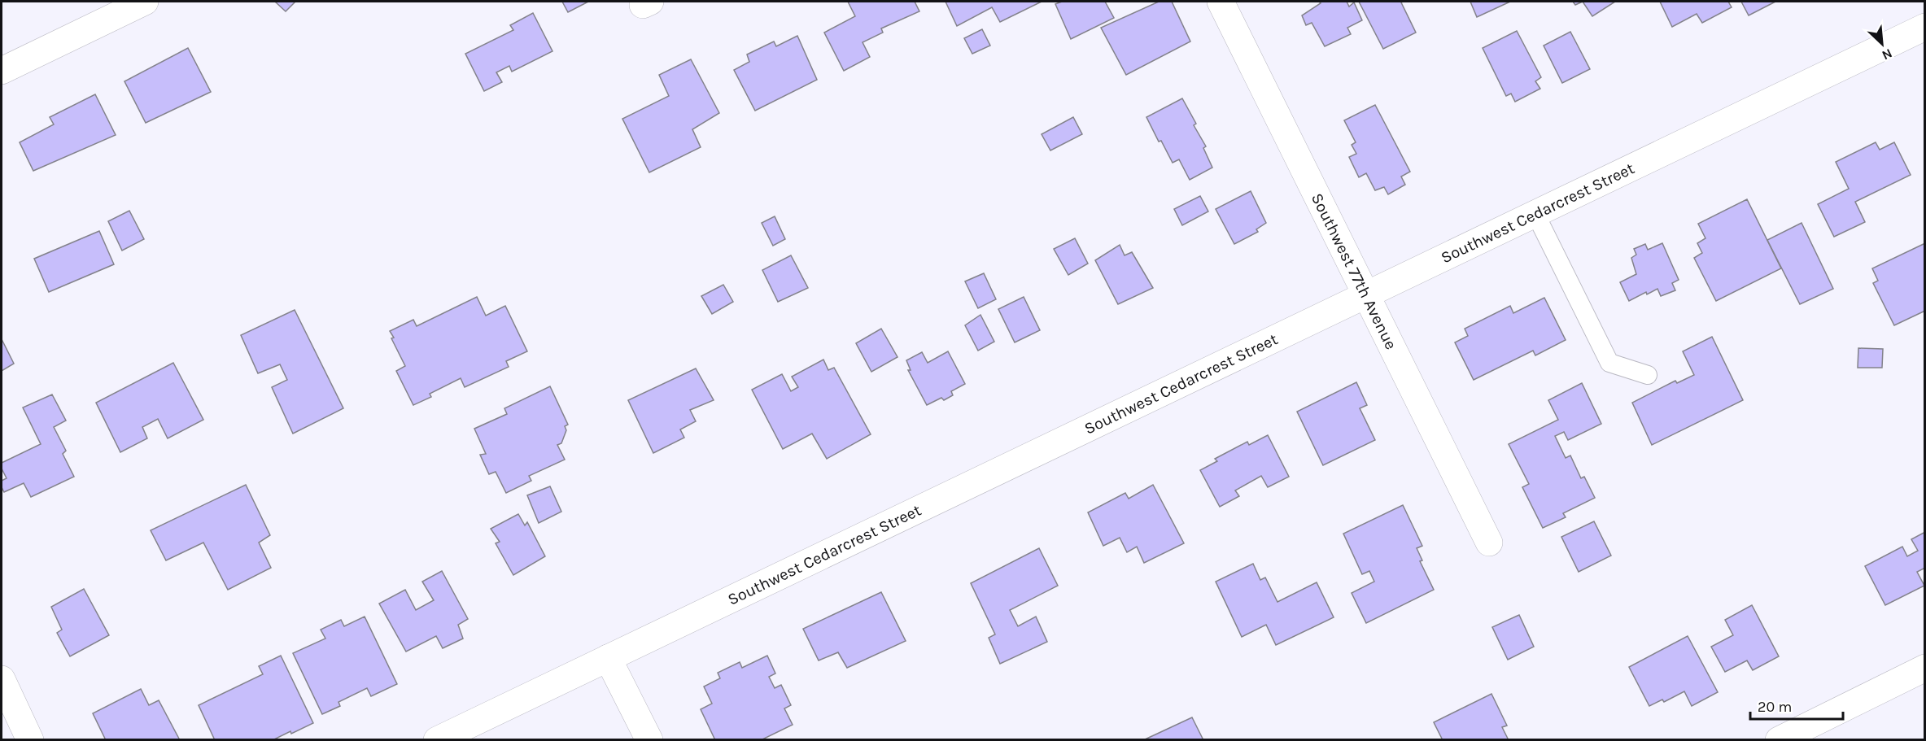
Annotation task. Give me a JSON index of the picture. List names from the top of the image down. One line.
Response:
{"streets":{"street":["Southwest Cedarcrest Street","Southwest 77th Avenue"]},"crossings":[["Southwest Cedarcrest Street","Southwest 77th Avenue"]],"scale_bar":"20 m","north":"bottom right"}
